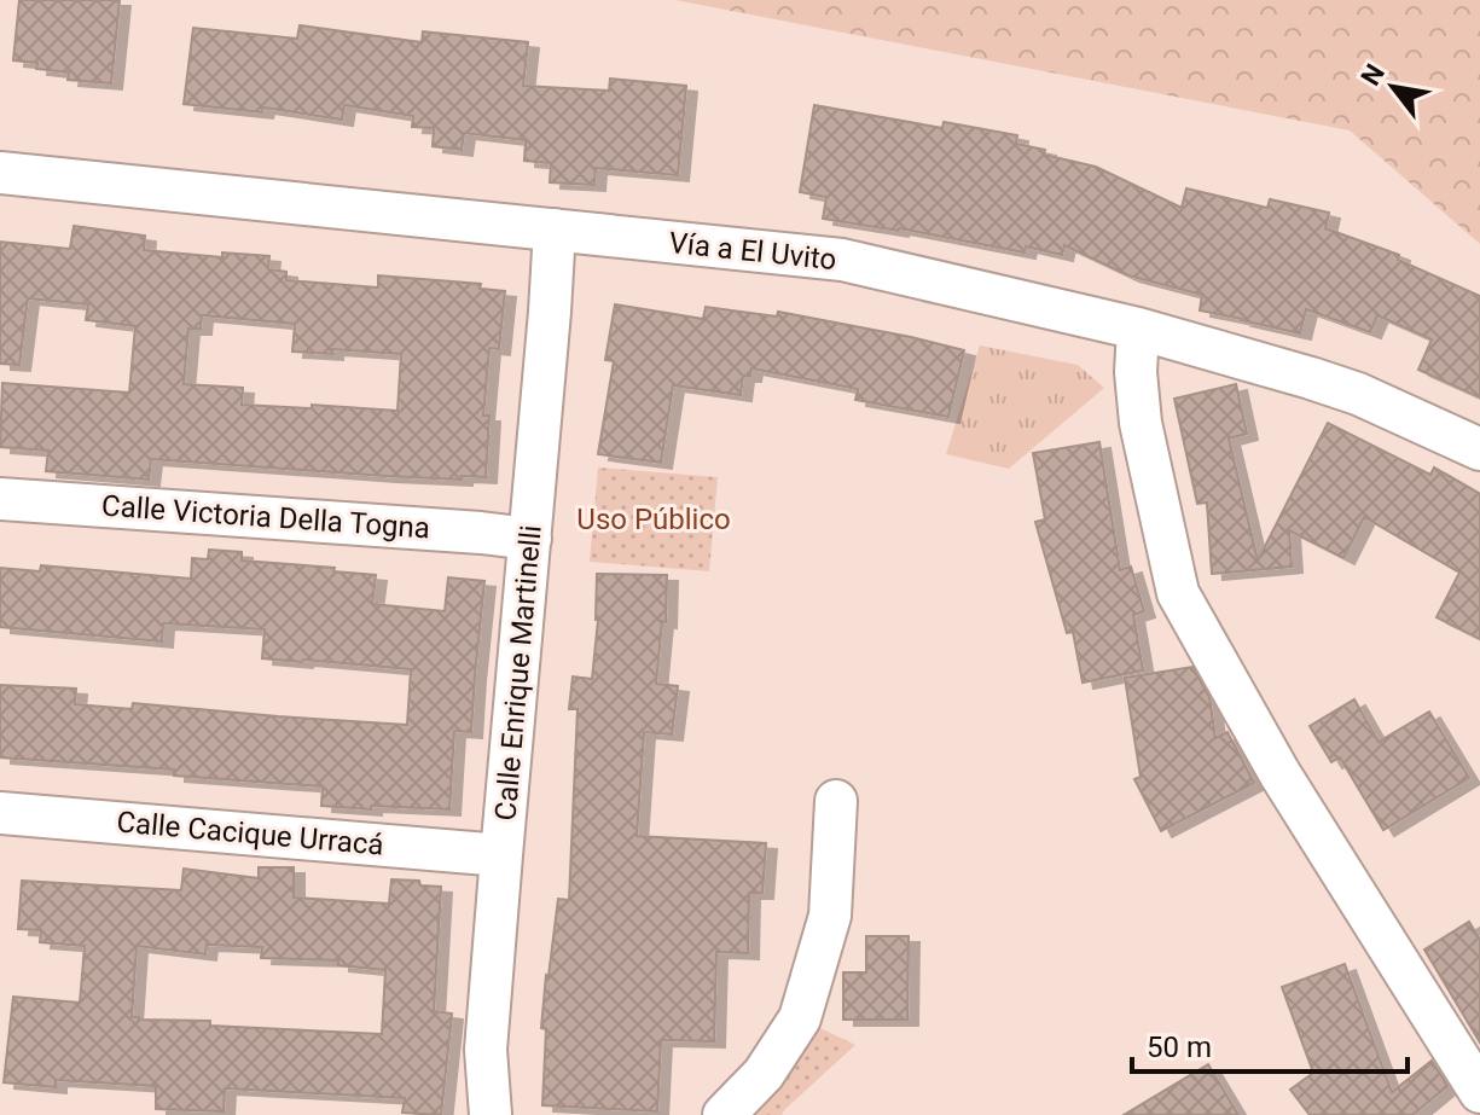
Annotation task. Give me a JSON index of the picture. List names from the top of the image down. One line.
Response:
{"streets":{"street":["Vía a El Uvito","Calle Victoria Della Togna","Calle Enrique Martinelli","Calle Cacique Urracá"]},"crossings":[["Vía a El Uvito","Calle Enrique Martinelli"],["Calle Victoria Della Togna","Calle Enrique Martinelli"],["Calle Enrique Martinelli","Calle Cacique Urracá"]],"parks":["Uso Público"],"scale_bar":"50 m","north":"top left"}
